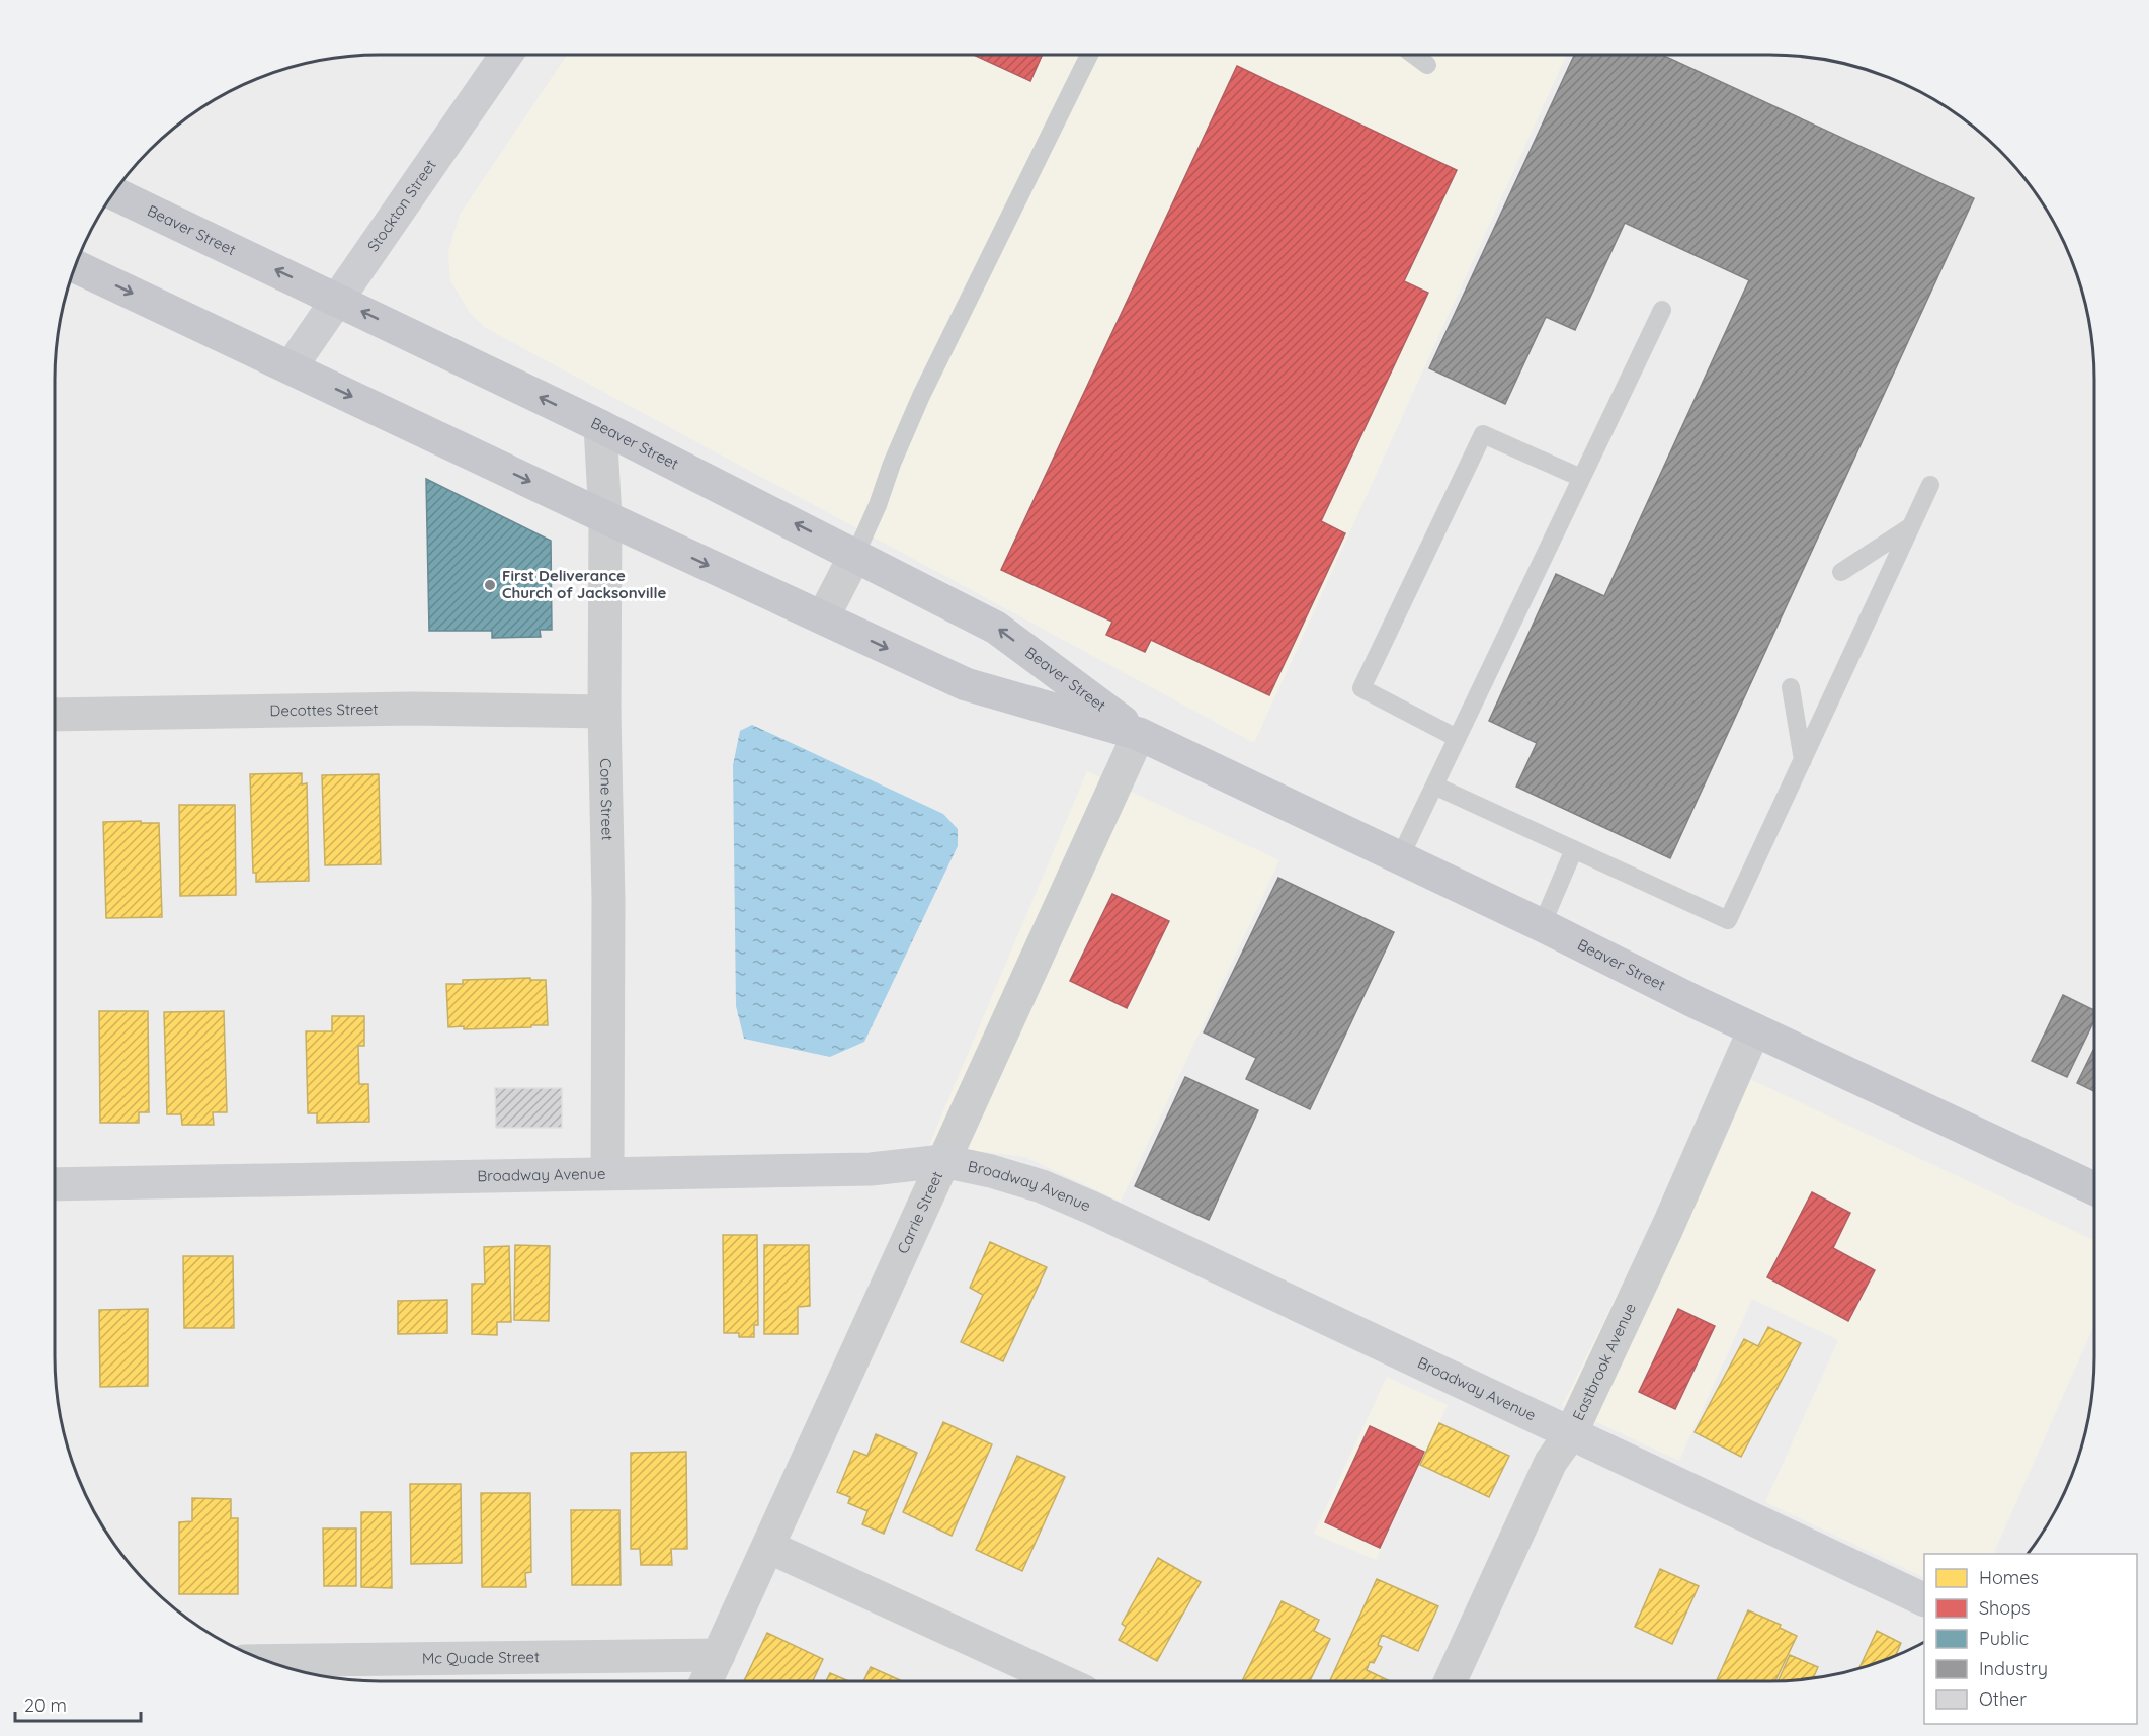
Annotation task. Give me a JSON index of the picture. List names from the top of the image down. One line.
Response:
{"streets":{"main road":["Beaver Street"],"street":["Stockton Street","Decottes Street","Cone Street","Broadway Avenue","Carrie Street","Eastbrook Avenue","Mc Quade Street"]},"crossings":[["Stockton Street","Beaver Street"],["Beaver Street","Cone Street"],["Beaver Street","Carrie Street"],["Beaver Street","Eastbrook Avenue"],["Decottes Street","Cone Street"],["Cone Street","Broadway Avenue"],["Broadway Avenue","Carrie Street"],["Broadway Avenue","Eastbrook Avenue"],["Carrie Street","Mc Quade Street"]],"places":["First Deliverance Church of Jacksonville"],"legend":["Homes","Shops","Public","Industry","Other"],"scale_bar":"20 m"}
